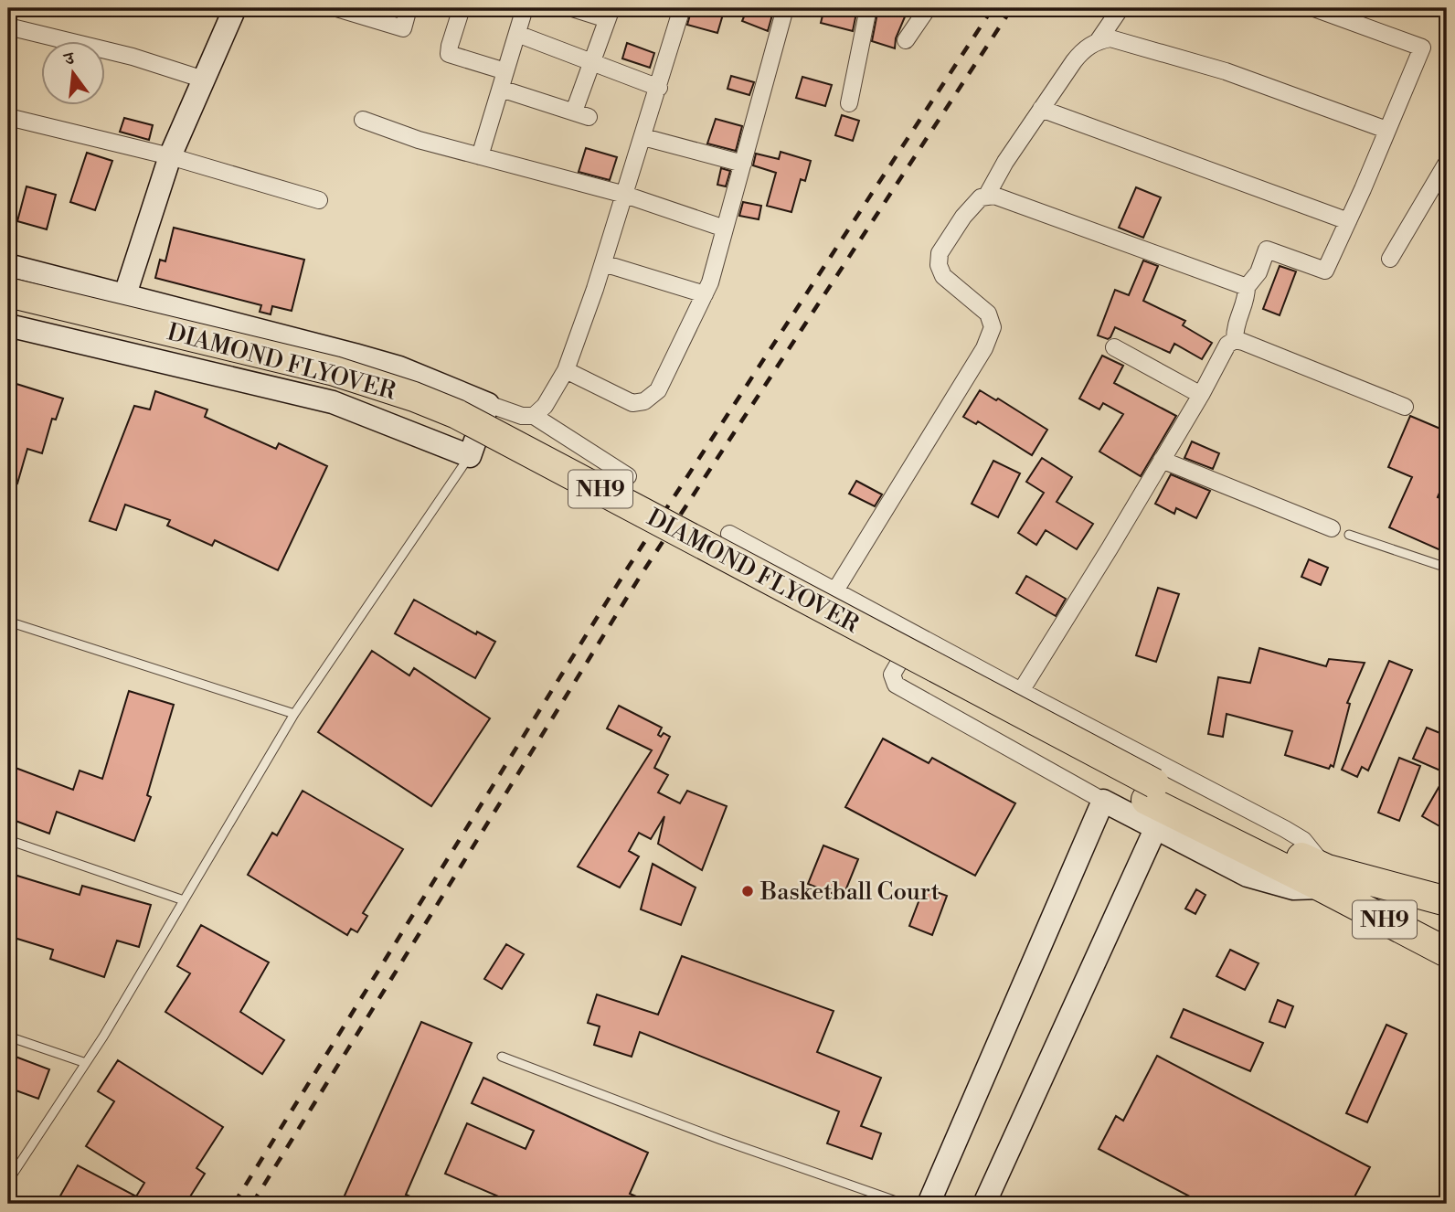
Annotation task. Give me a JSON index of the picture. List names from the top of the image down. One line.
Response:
{"streets":{"highway":["DIAMOND FLYOVER","NH9"]},"crossings":[["DIAMOND FLYOVER","NH9"]],"places":["Basketball Court"],"north":"top"}
